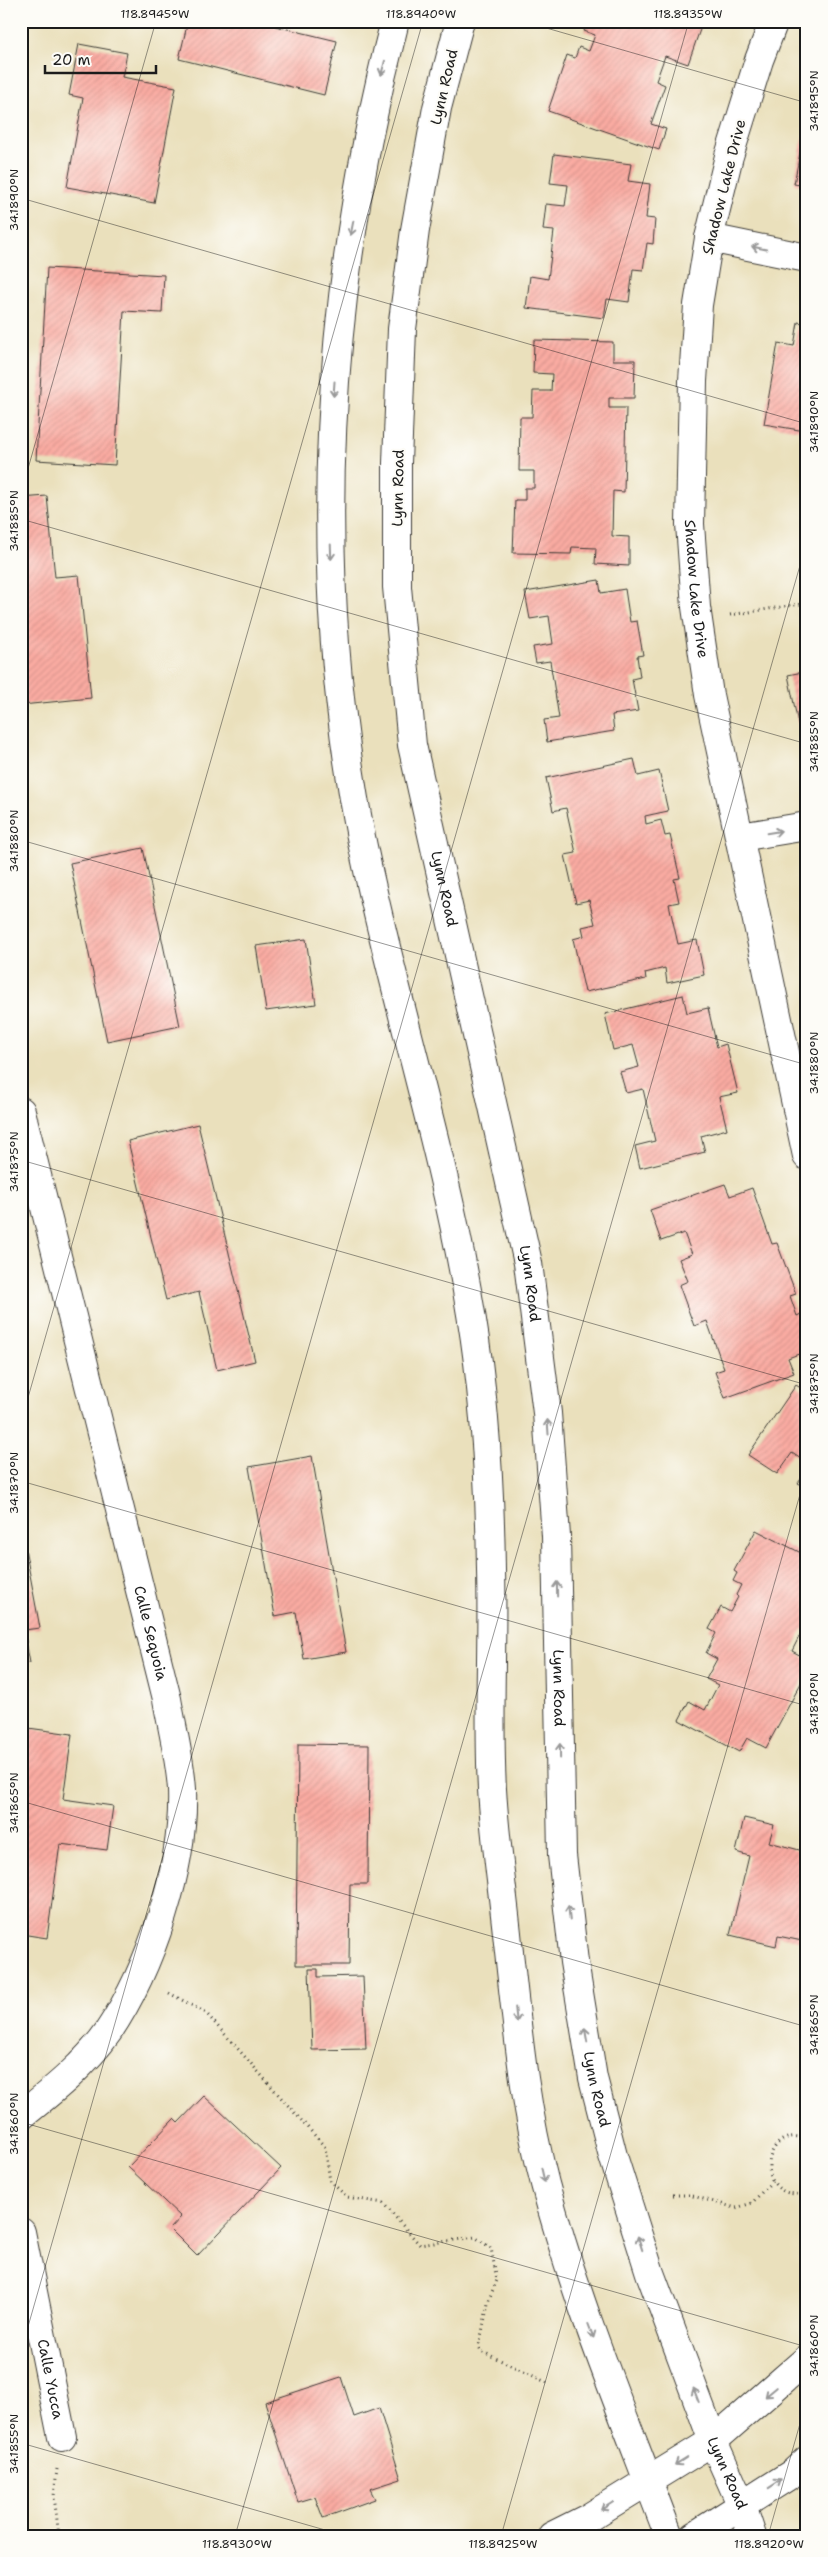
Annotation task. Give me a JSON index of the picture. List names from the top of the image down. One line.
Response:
{"streets":{"main road":["Lynn Road","Shadow Lake Drive","Calle Sequoia","Calle Yucca"]},"scale_bar":"20 m","coordinates":["118.8945°W","118.8940°W","118.8935°W","34.1895°N","34.1890°N","34.1885°N","34.1880°N","34.1875°N","34.1870°N","34.1865°N","34.1860°N","34.1855°N","118.8930°W","118.8925°W","118.8920°W"]}
